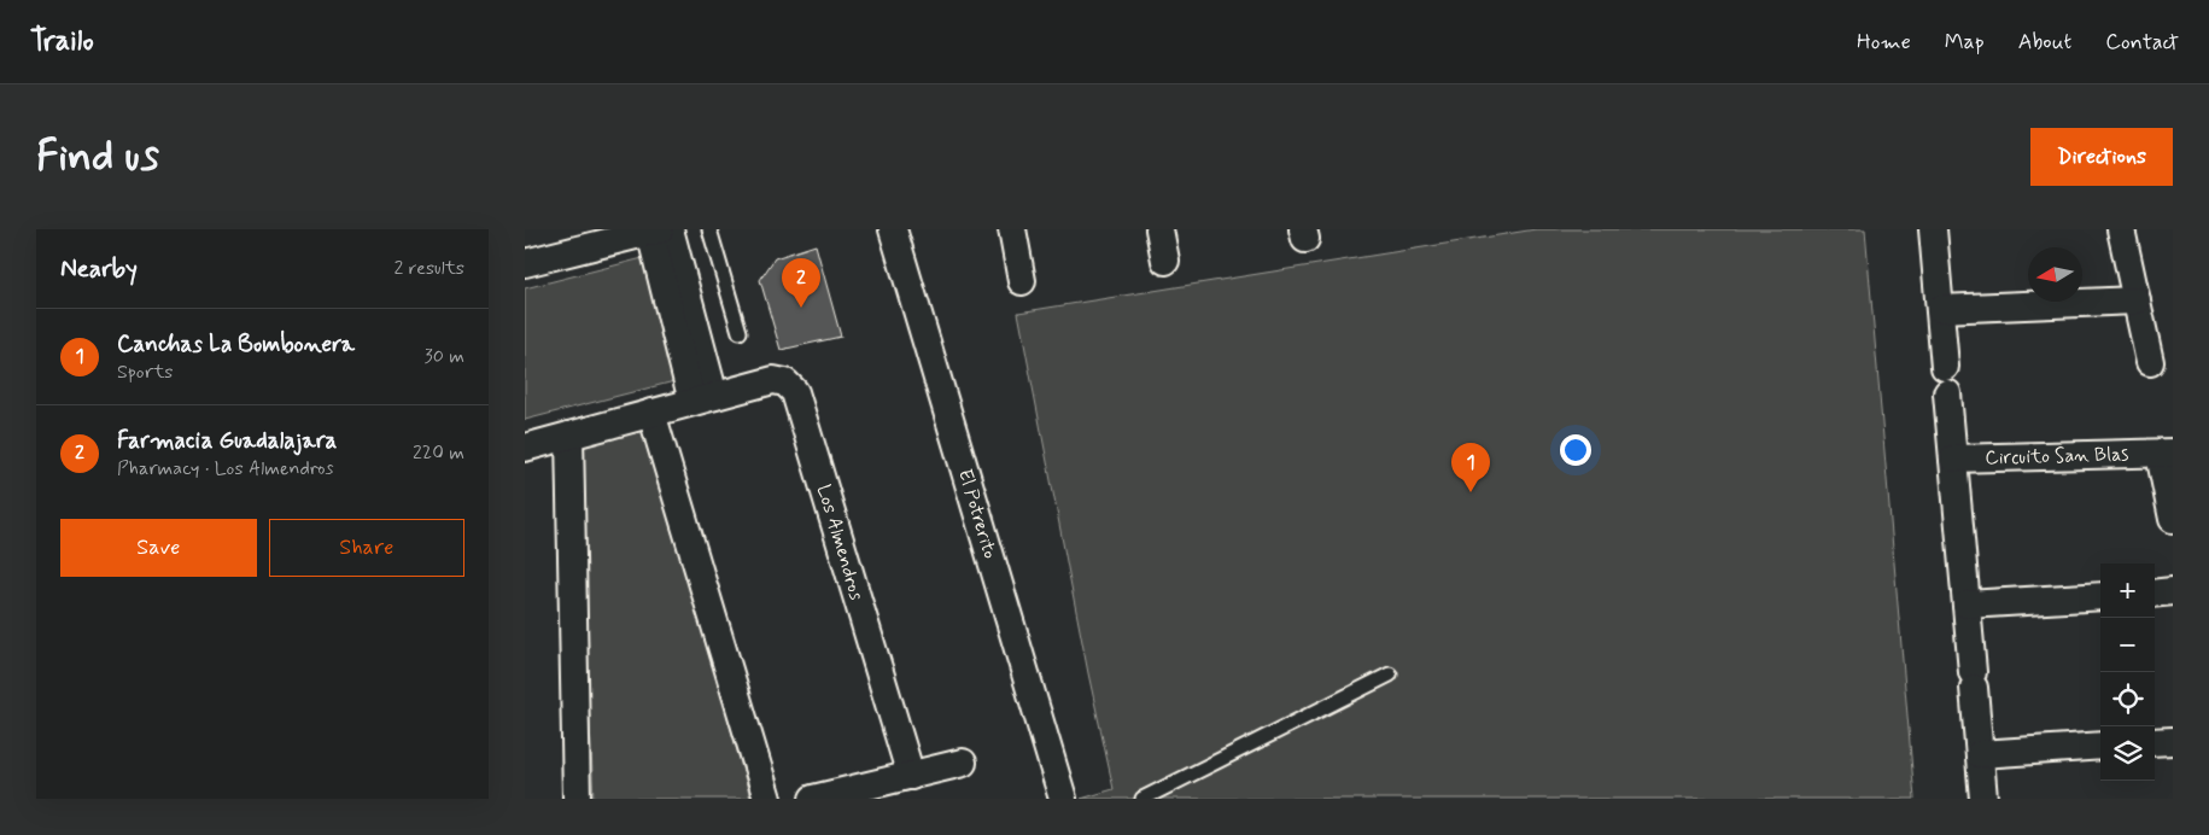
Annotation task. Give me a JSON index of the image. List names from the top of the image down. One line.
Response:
{"streets":{"street":["Circuito San Blas","El Potrerito","Los Almendros"]},"north":"left","page":{"header":"Trailo","nav":["Home","Map","About","Contact"],"buttons":["Directions",["Save","Share"]],"title":"Find us","heading":["Nearby","2 results"],"pins":["2","1"],"list":[{"mark":"1","name":"Canchas La Bombonera","note":"Sports","value":"30 m"},{"mark":"2","name":"Farmacia Guadalajara","note":"Pharmacy · Los Almendros","value":"220 m"}],"map_buttons":["+","−"]}}
